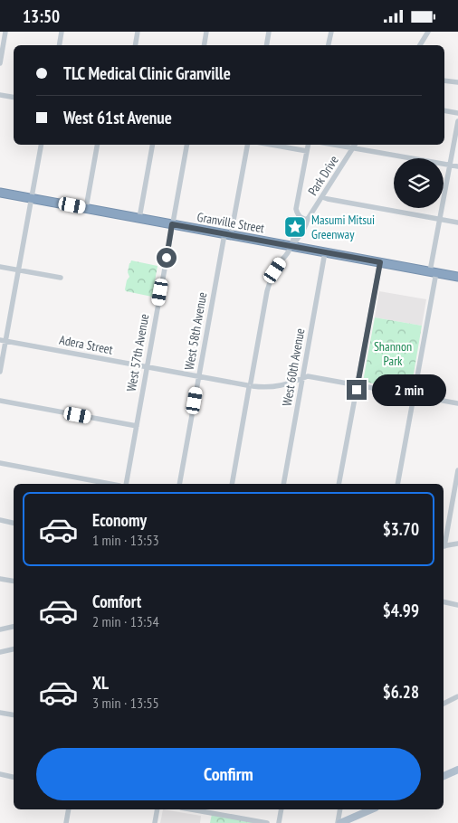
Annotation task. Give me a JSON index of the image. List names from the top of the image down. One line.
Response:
{"streets":{"highway":["Granville Street"],"street":["Park Drive","West 58th Avenue","Adera Street","West 57th Avenue","West 60th Avenue"]},"crossings":[["Park Drive","Granville Street"],["Park Drive","Adera Street"],["Granville Street","West 58th Avenue"],["Granville Street","West 57th Avenue"],["Granville Street","West 60th Avenue"],["West 58th Avenue","Adera Street"],["Adera Street","West 57th Avenue"],["Adera Street","West 60th Avenue"]],"parks":["Shannon Park"],"places":{"place":["Masumi Mitsui Greenway"]},"page":{"status":"13:50","banner":["TLC Medical Clinic Granville","West 61st Avenue"],"bubble":"2 min","list":[{"name":"Economy","note":"1 min · 13:53","value":"$3.70"},{"name":"Comfort","note":"2 min · 13:54","value":"$4.99"},{"name":"XL","note":"3 min · 13:55","value":"$6.28"}],"buttons":"Confirm"}}
